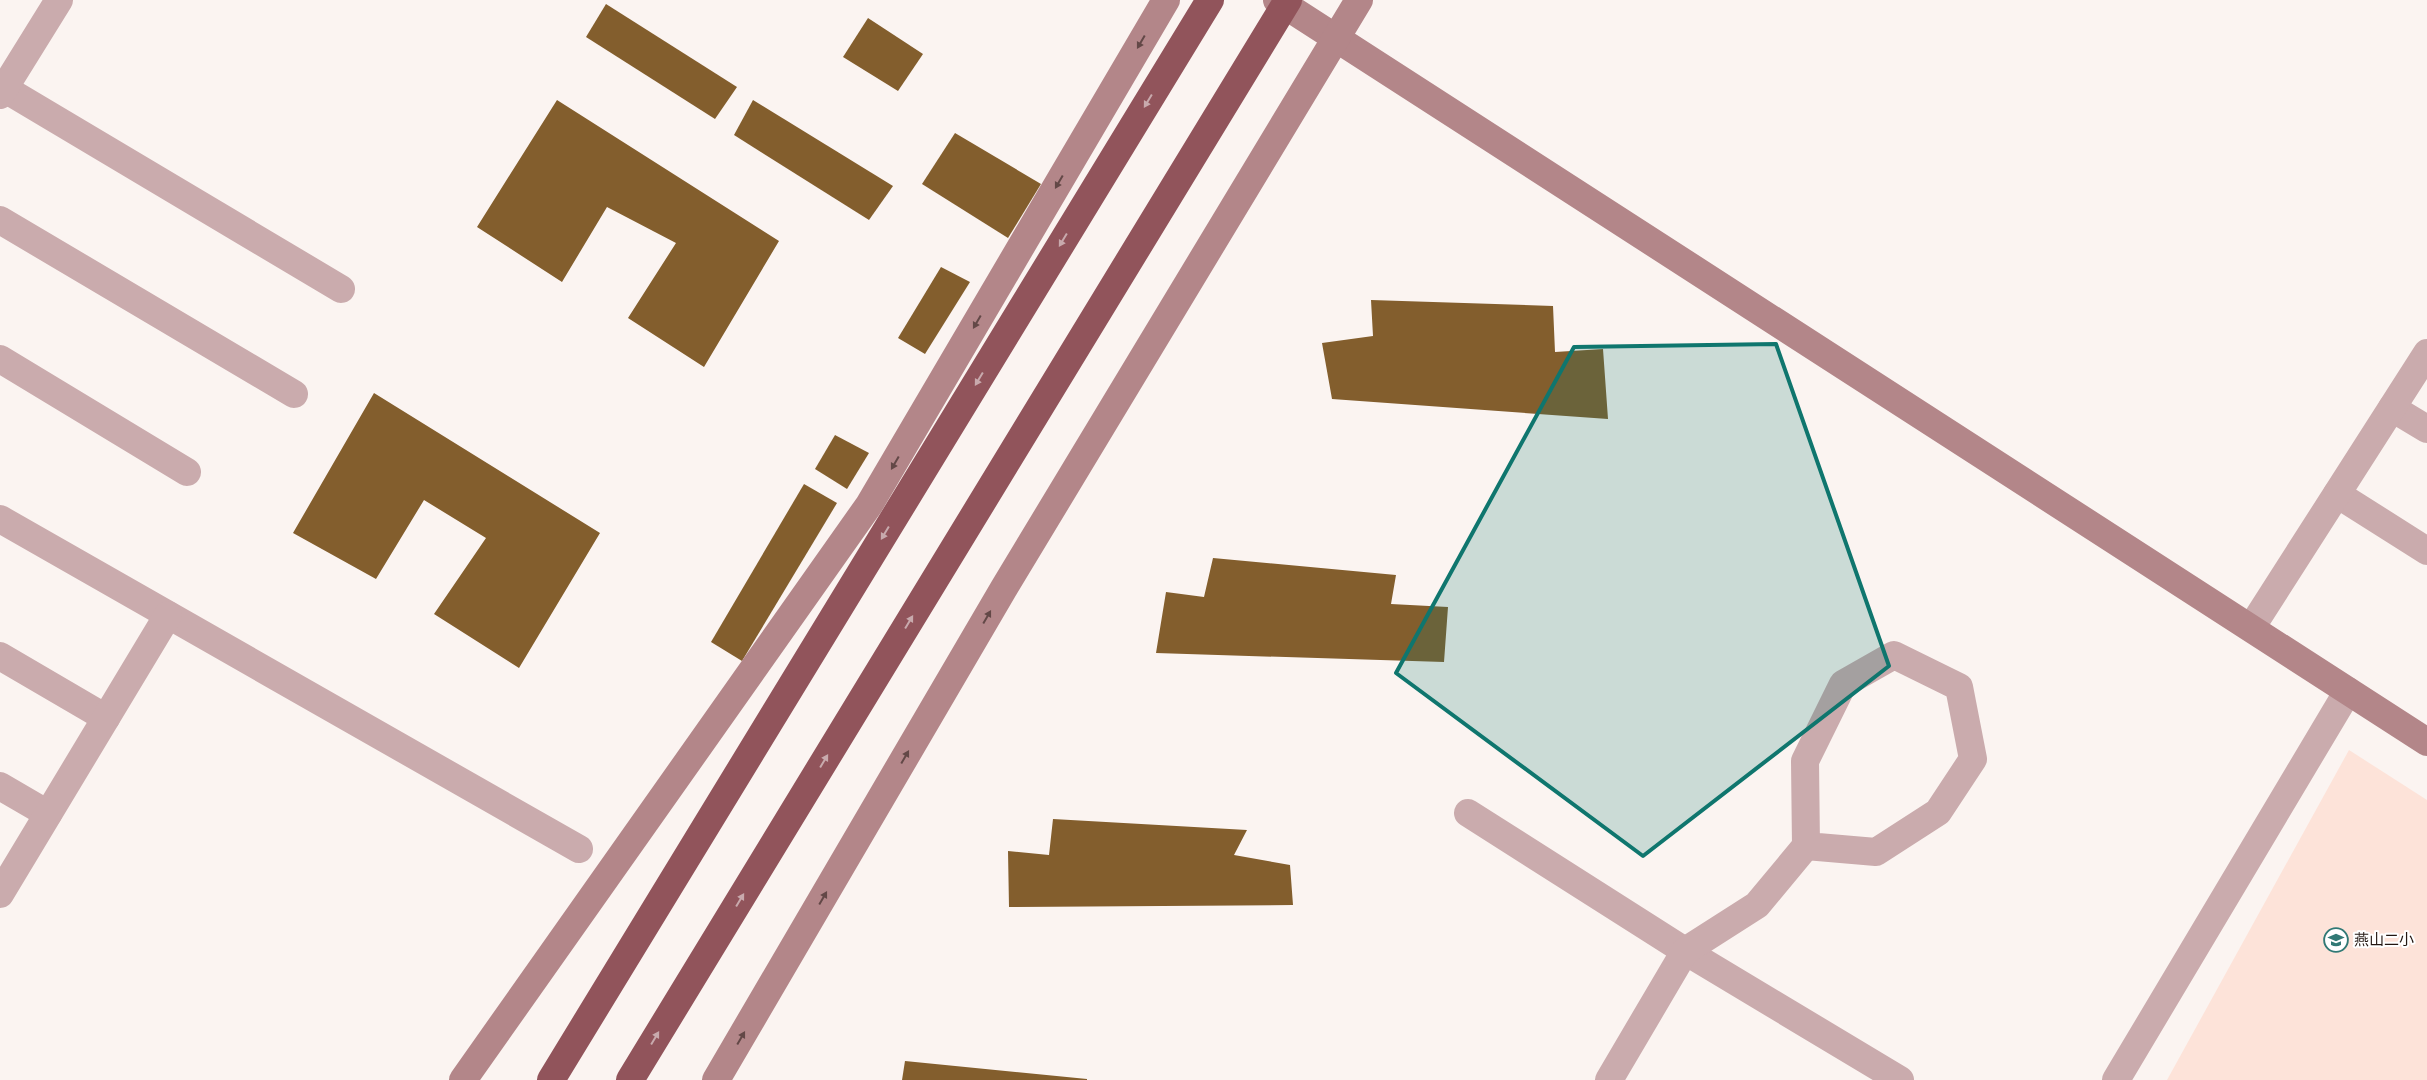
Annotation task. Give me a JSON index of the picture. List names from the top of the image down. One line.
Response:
{"places":{"school or university":["燕山二小"]}}
